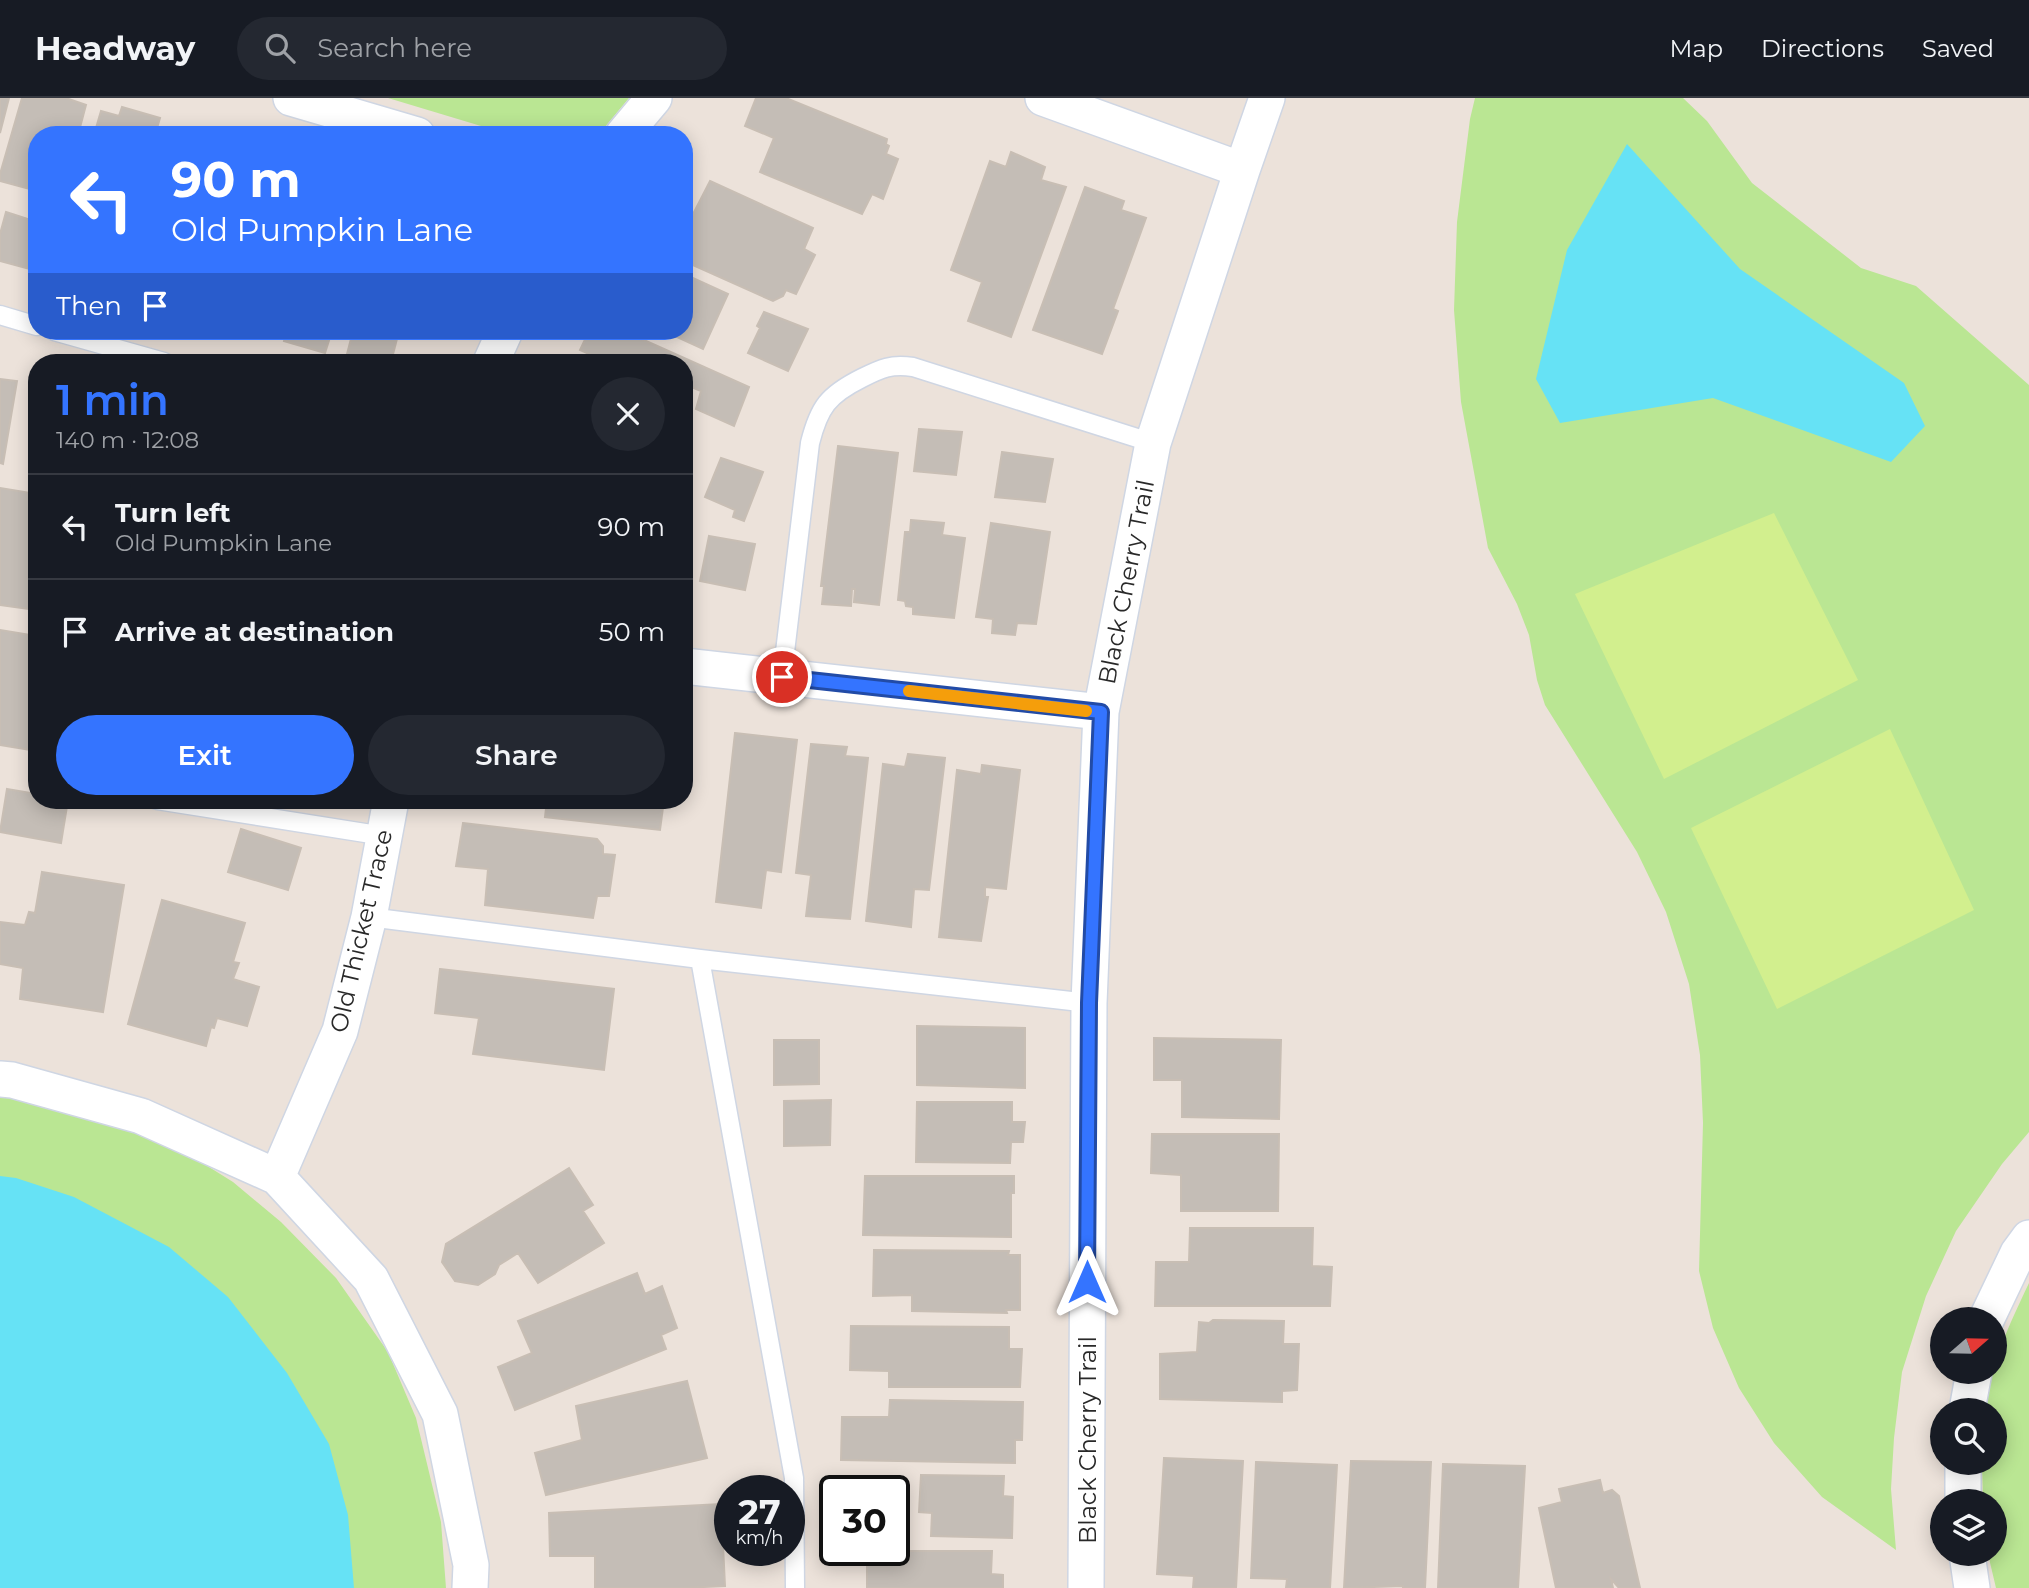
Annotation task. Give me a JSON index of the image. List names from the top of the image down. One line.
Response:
{"streets":{"street":["Black Cherry Trail","Old Thicket Trace"]},"north":"right","page":{"header":"Headway","search":"Search here","nav":["Map","Directions","Saved"],"turn":["90 m","Old Pumpkin Lane"],"then":"Then","heading":["1 min","140 m · 12:08"],"list":[{"name":"Turn left","note":"Old Pumpkin Lane","value":"90 m"},{"name":"Arrive at destination","value":"50 m"}],"buttons":["Exit","Share"],"speed":"27 km/h","limit":"30"}}
